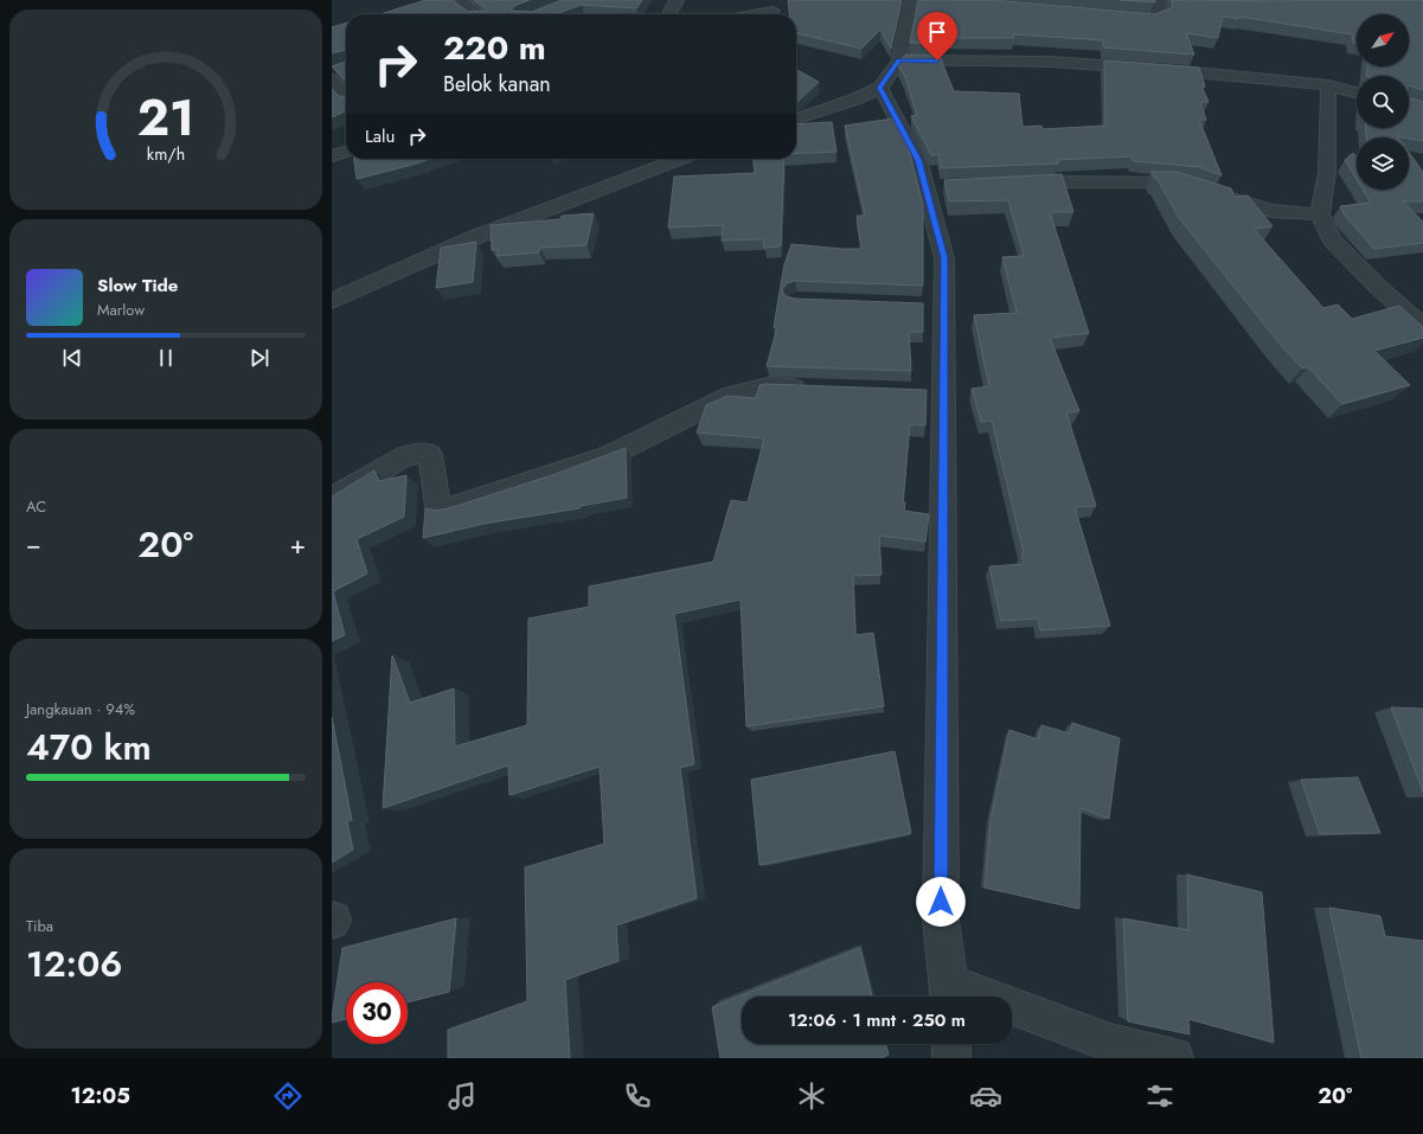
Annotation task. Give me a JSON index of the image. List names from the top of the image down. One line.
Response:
{"north":"top right","page":{"turn":["220 m","Belok kanan"],"then":"Lalu","song":["Slow Tide","Marlow"],"tile":["AC",["Jangkauan · 94%","470 km"],["Tiba","12:06"]],"heat":["−","20°","+"],"limit":"30","trip":"12:06 · 1 mnt · 250 m","tabs":["12:05","20°"],"gauge":["21","km/h"]}}
